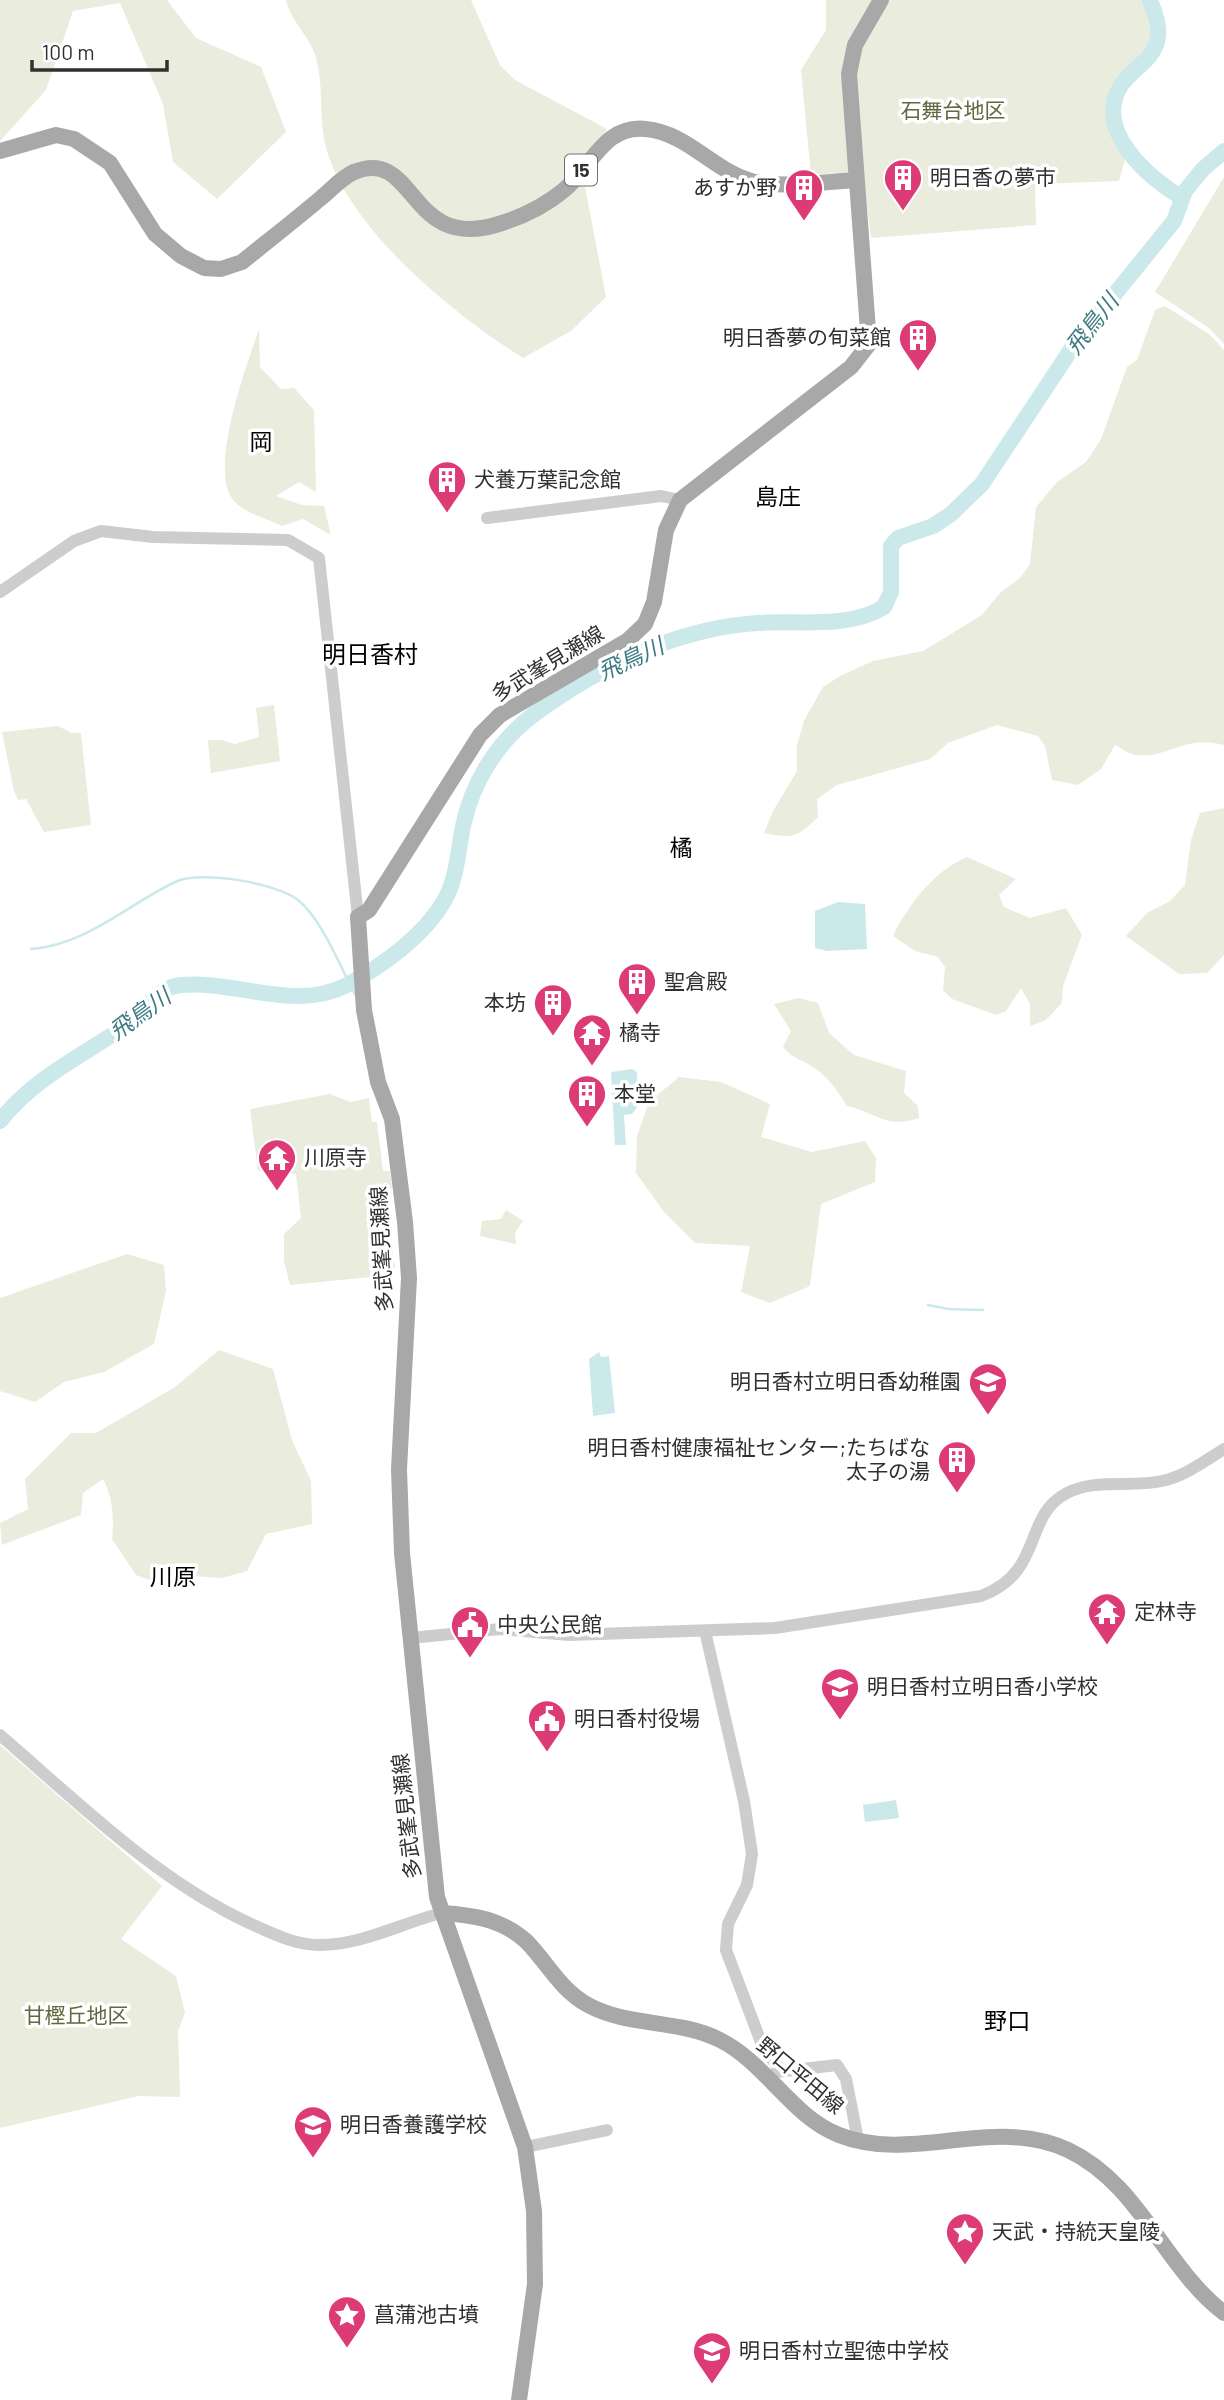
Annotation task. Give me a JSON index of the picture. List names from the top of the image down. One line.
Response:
{"streets":{"main road":["15","多武峯見瀬線","野口平田線"]},"crossings":[["15","多武峯見瀬線"],["多武峯見瀬線","野口平田線"]],"districts":["岡","島庄","明日香村","橘","川原","野口"],"water":["飛鳥川"],"parks":["石舞台地区","甘樫丘地区"],"places":{"building":["明日香の夢市","あすか野","明日香夢の旬菜館","犬養万葉記念館","聖倉殿","本坊","本堂","明日香村健康福祉センター;たちばな 太子の湯"],"temple":["橘寺","川原寺","定林寺"],"school or university":["明日香村立明日香幼稚園","明日香村立明日香小学校","明日香養護学校","明日香村立聖徳中学校"],"public building":["中央公民館","明日香村役場"],"place":["天武・持統天皇陵","菖蒲池古墳"]},"scale_bar":"100 m"}
